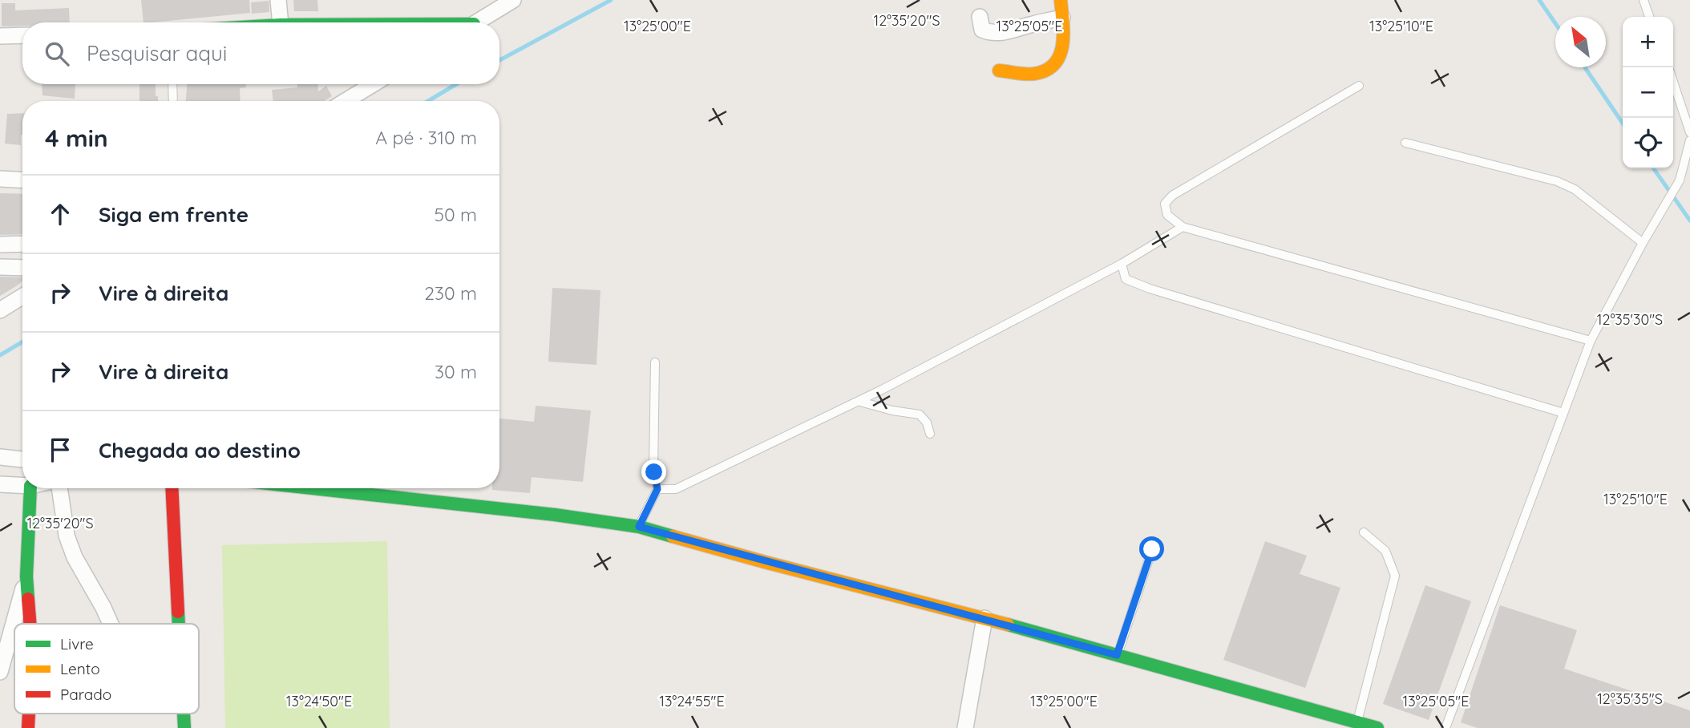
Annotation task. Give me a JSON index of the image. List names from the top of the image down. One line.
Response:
{"legend":["Livre","Lento","Parado"],"north":"top left","page":{"map_buttons":["+","−"],"search":"Pesquisar aqui","heading":["4 min","A pé · 310 m"],"list":[["Siga em frente","50 m"],["Vire à direita","230 m"],["Vire à direita","30 m"],"Chegada ao destino"]},"coordinates":["12°35'20\"S","13°25'00\"E","13°25'05\"E","13°25'10\"E","12°35'30\"S","12°35'35\"S","13°24'50\"E","13°24'55\"E"]}
